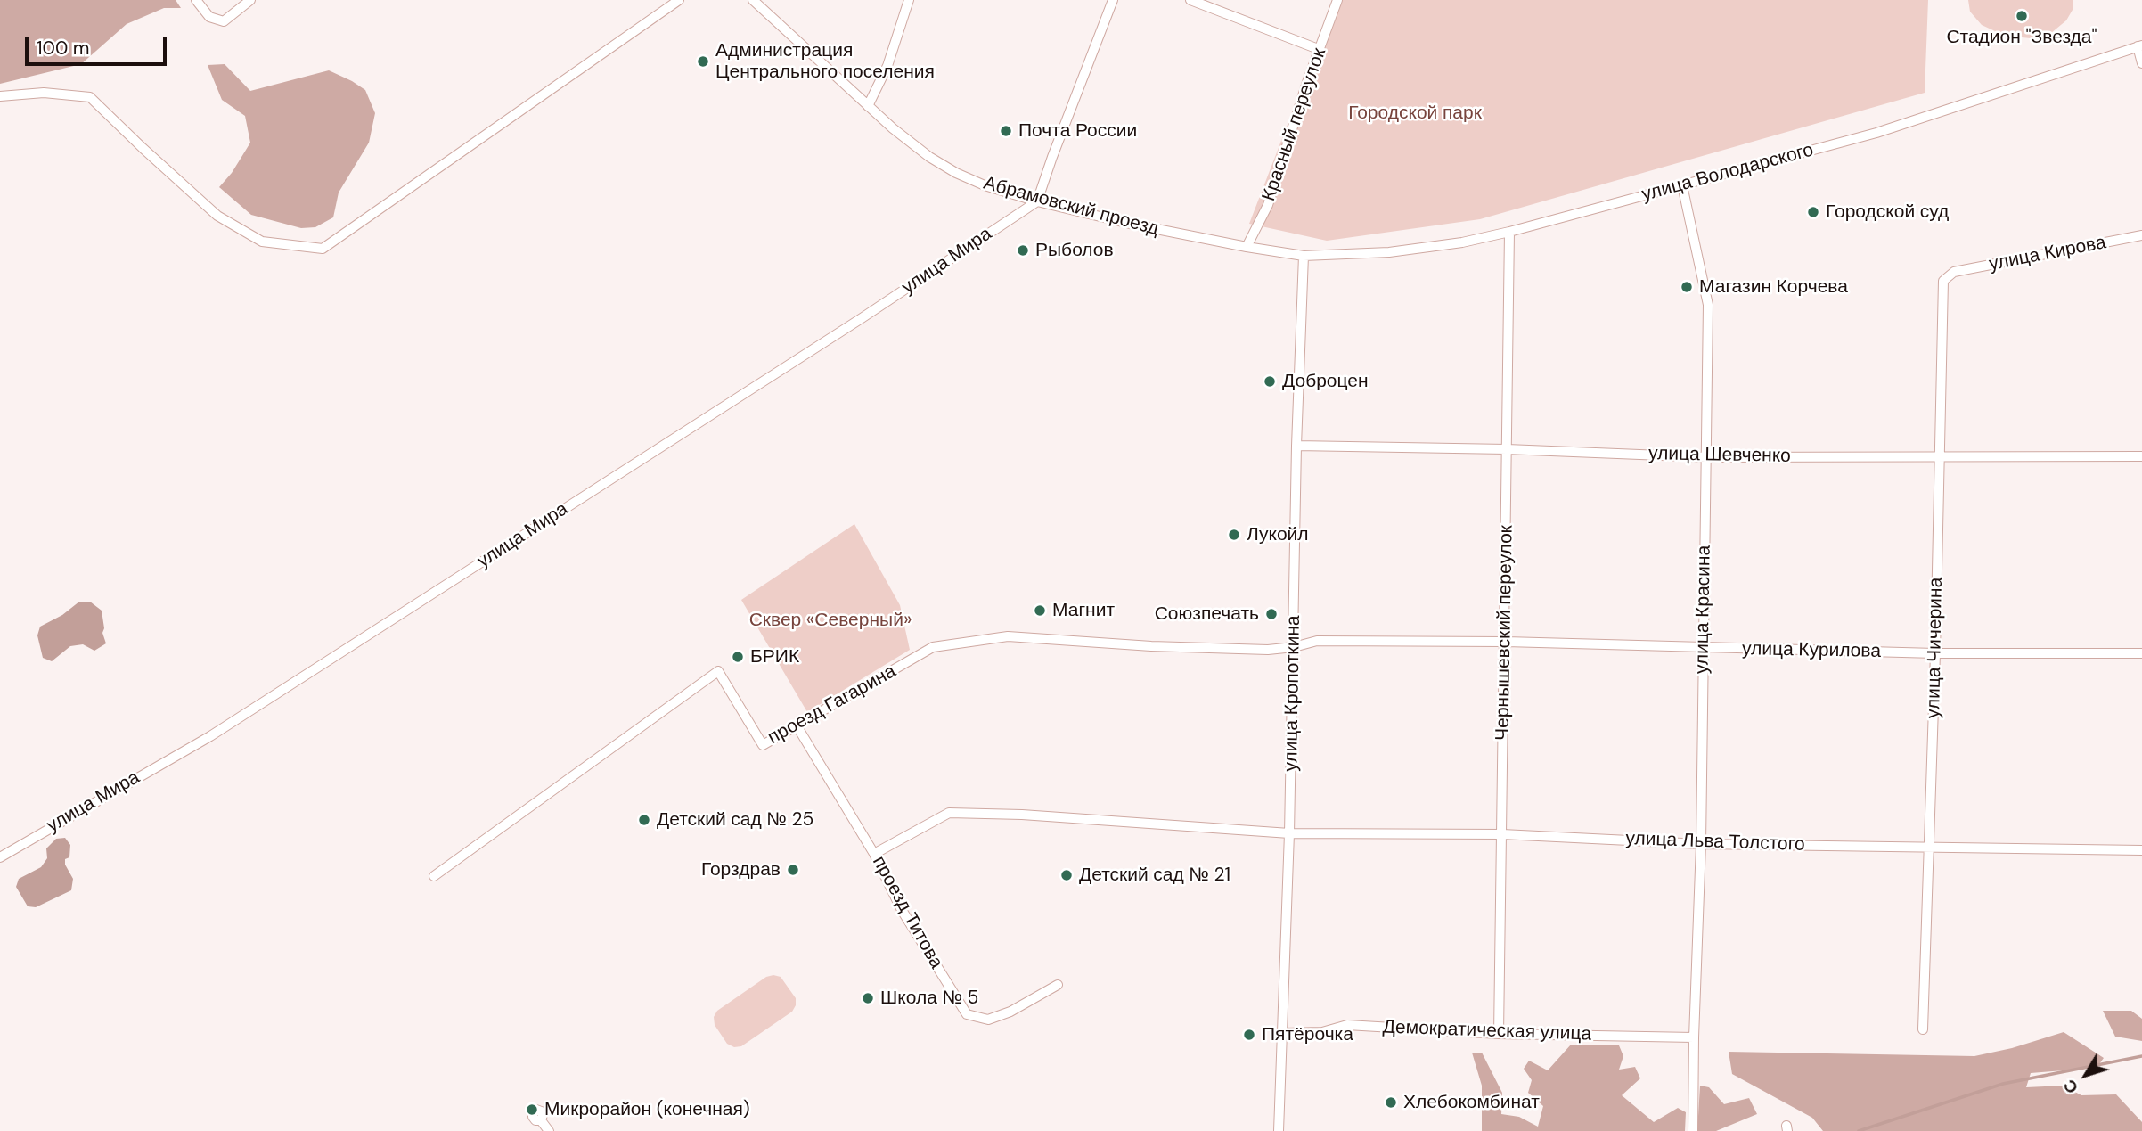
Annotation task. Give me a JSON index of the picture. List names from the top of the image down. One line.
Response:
{"streets":{"street":["Красный переулок","улица Володарского","Абрамовский проезд","улица Кирова","улица Мира","улица Шевченко","улица Красина","Чернышевский переулок","улица Чичерина","улица Курилова","улица Кропоткина","проезд Гагарина","улица Льва Толстого","проезд Титова","Демократическая улица"]},"crossings":[["Красный переулок","Абрамовский проезд"],["улица Володарского","Абрамовский проезд"],["улица Володарского","улица Красина"],["улица Володарского","Чернышевский переулок"],["улица Володарского","улица Кропоткина"],["Абрамовский проезд","улица Мира"],["Абрамовский проезд","улица Кропоткина"],["улица Кирова","улица Чичерина"],["улица Шевченко","улица Красина"],["улица Шевченко","Чернышевский переулок"],["улица Шевченко","улица Чичерина"],["улица Шевченко","улица Кропоткина"],["улица Красина","улица Курилова"],["улица Красина","улица Льва Толстого"],["улица Красина","Демократическая улица"],["Чернышевский переулок","улица Курилова"],["Чернышевский переулок","улица Льва Толстого"],["Чернышевский переулок","Демократическая улица"],["улица Чичерина","улица Курилова"],["улица Чичерина","улица Льва Толстого"],["улица Курилова","улица Кропоткина"],["улица Курилова","проезд Гагарина"],["улица Кропоткина","проезд Гагарина"],["улица Кропоткина","улица Льва Толстого"],["улица Кропоткина","Демократическая улица"],["проезд Гагарина","проезд Титова"],["улица Льва Толстого","проезд Титова"]],"parks":["Городской парк","Сквер «Северный»"],"places":["Стадион \"Звезда\"","Администрация Центрального поселения","Почта России","Городской суд","Рыболов","Магазин Корчева","Доброцен","Лукойл","Магнит","Союзпечать","БРИК","Детский сад № 25","Горздрав","Детский сад № 21","Школа № 5","Пятёрочка","Хлебокомбинат","Микрорайон (конечная)"],"scale_bar":"100 m","north":"bottom left"}
